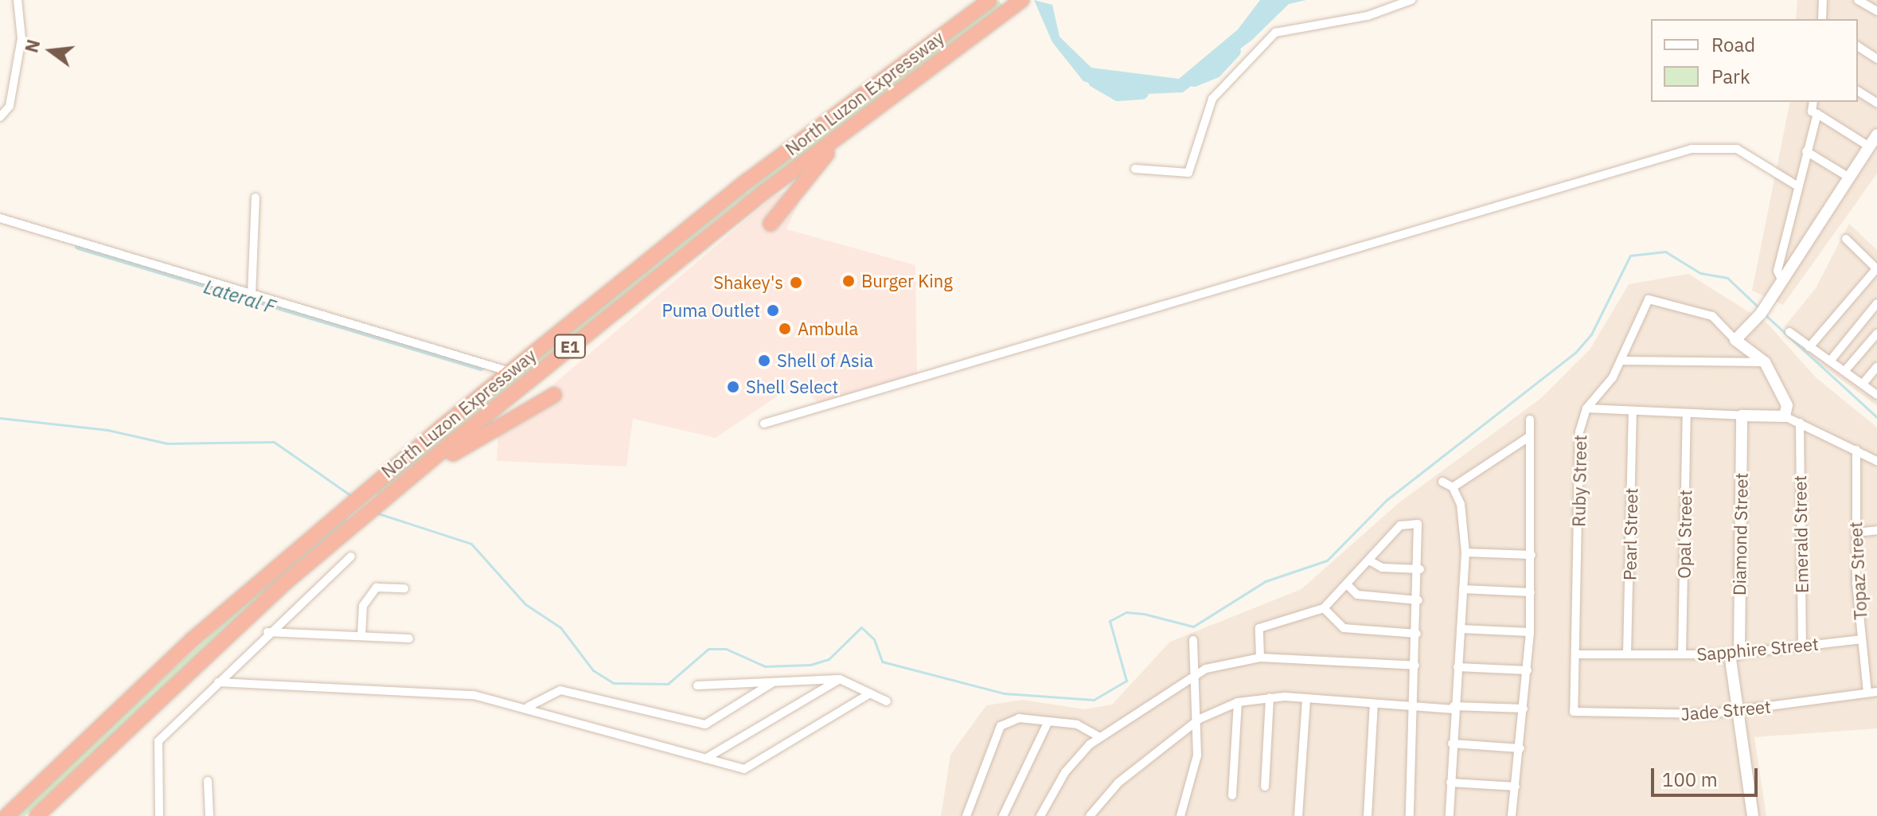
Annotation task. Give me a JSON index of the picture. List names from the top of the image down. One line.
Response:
{"streets":{"highway":["North Luzon Expressway","E1"],"street":["Ruby Street","Pearl Street","Opal Street","Diamond Street","Emerald Street","Topaz Street","Sapphire Street","Jade Street"]},"crossings":[["Ruby Street","Sapphire Street"],["Ruby Street","Jade Street"],["Pearl Street","Sapphire Street"],["Opal Street","Sapphire Street"],["Diamond Street","Sapphire Street"],["Diamond Street","Jade Street"],["Emerald Street","Sapphire Street"],["Topaz Street","Sapphire Street"],["Topaz Street","Jade Street"]],"water":["Lateral F"],"places":["Burger King","Shakey's","Puma Outlet","Ambula","Shell of Asia","Shell Select"],"legend":["Road","Park"],"scale_bar":"100 m","north":"left"}
